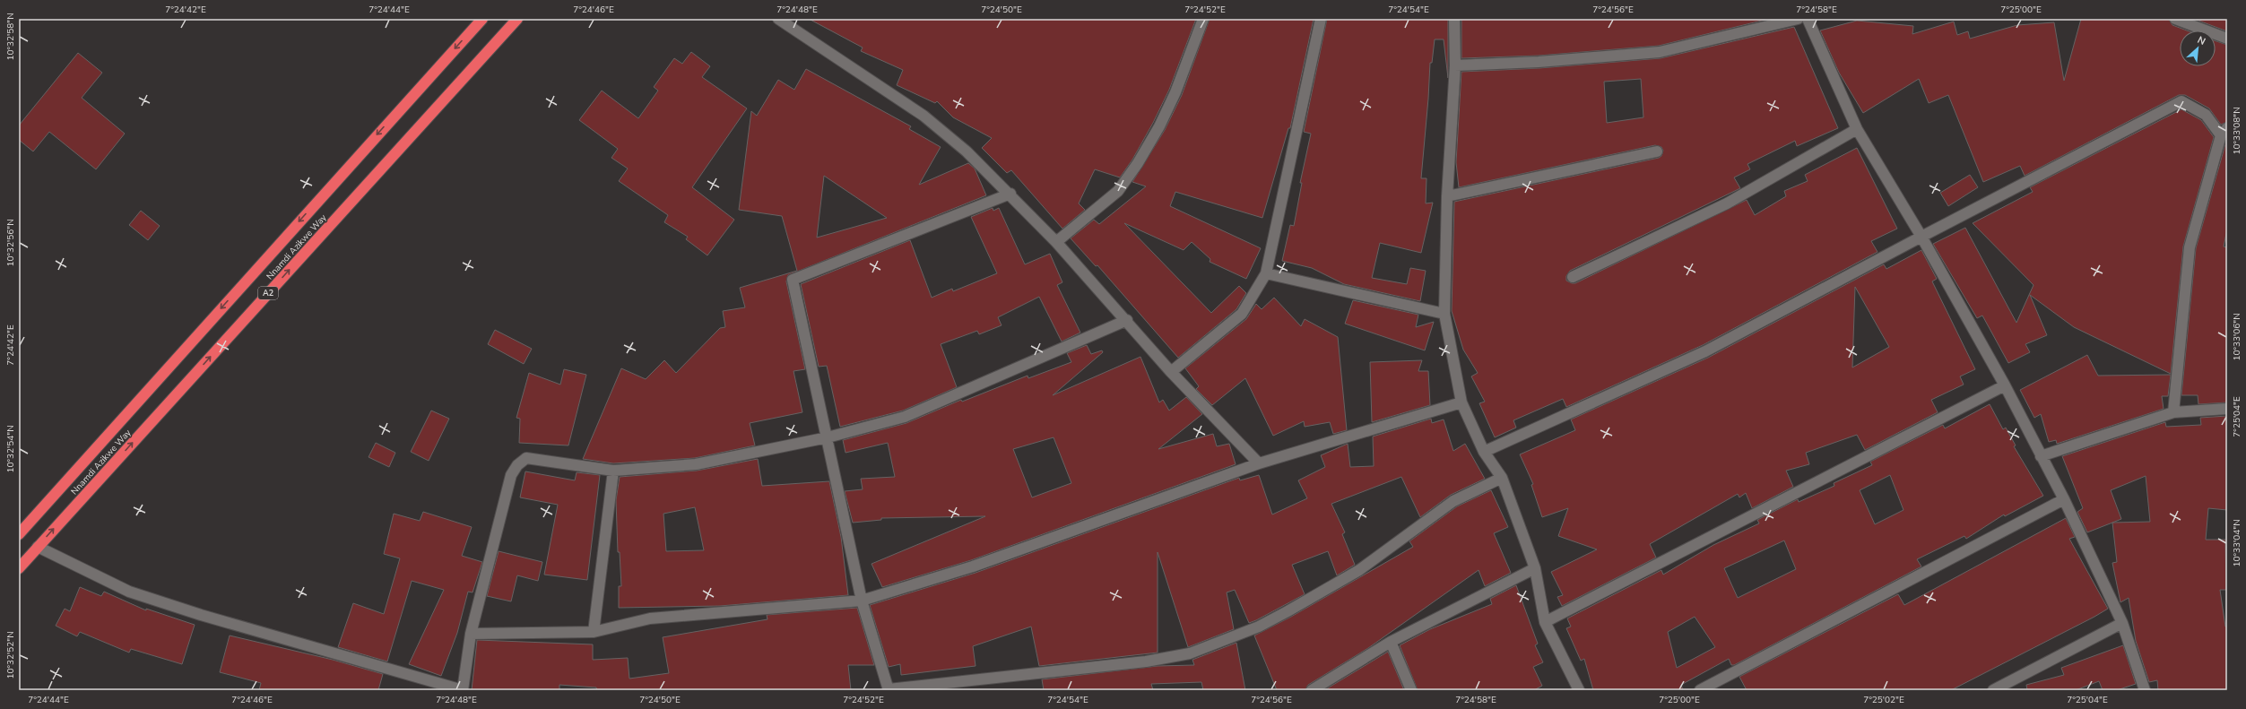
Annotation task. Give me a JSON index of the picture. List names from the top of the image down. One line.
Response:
{"streets":{"highway":["Nnamdi Azikwe Way","A2"]},"north":"top right","coordinates":["7°24'42\"E","7°24'44\"E","7°24'46\"E","7°24'48\"E","7°24'50\"E","7°24'52\"E","7°24'54\"E","7°24'56\"E","7°24'58\"E","7°25'00\"E","10°32'58\"N","10°33'08\"N","10°32'56\"N","10°33'06\"N","7°25'04\"E","10°32'54\"N","10°33'04\"N","10°32'52\"N","7°25'02\"E"]}
